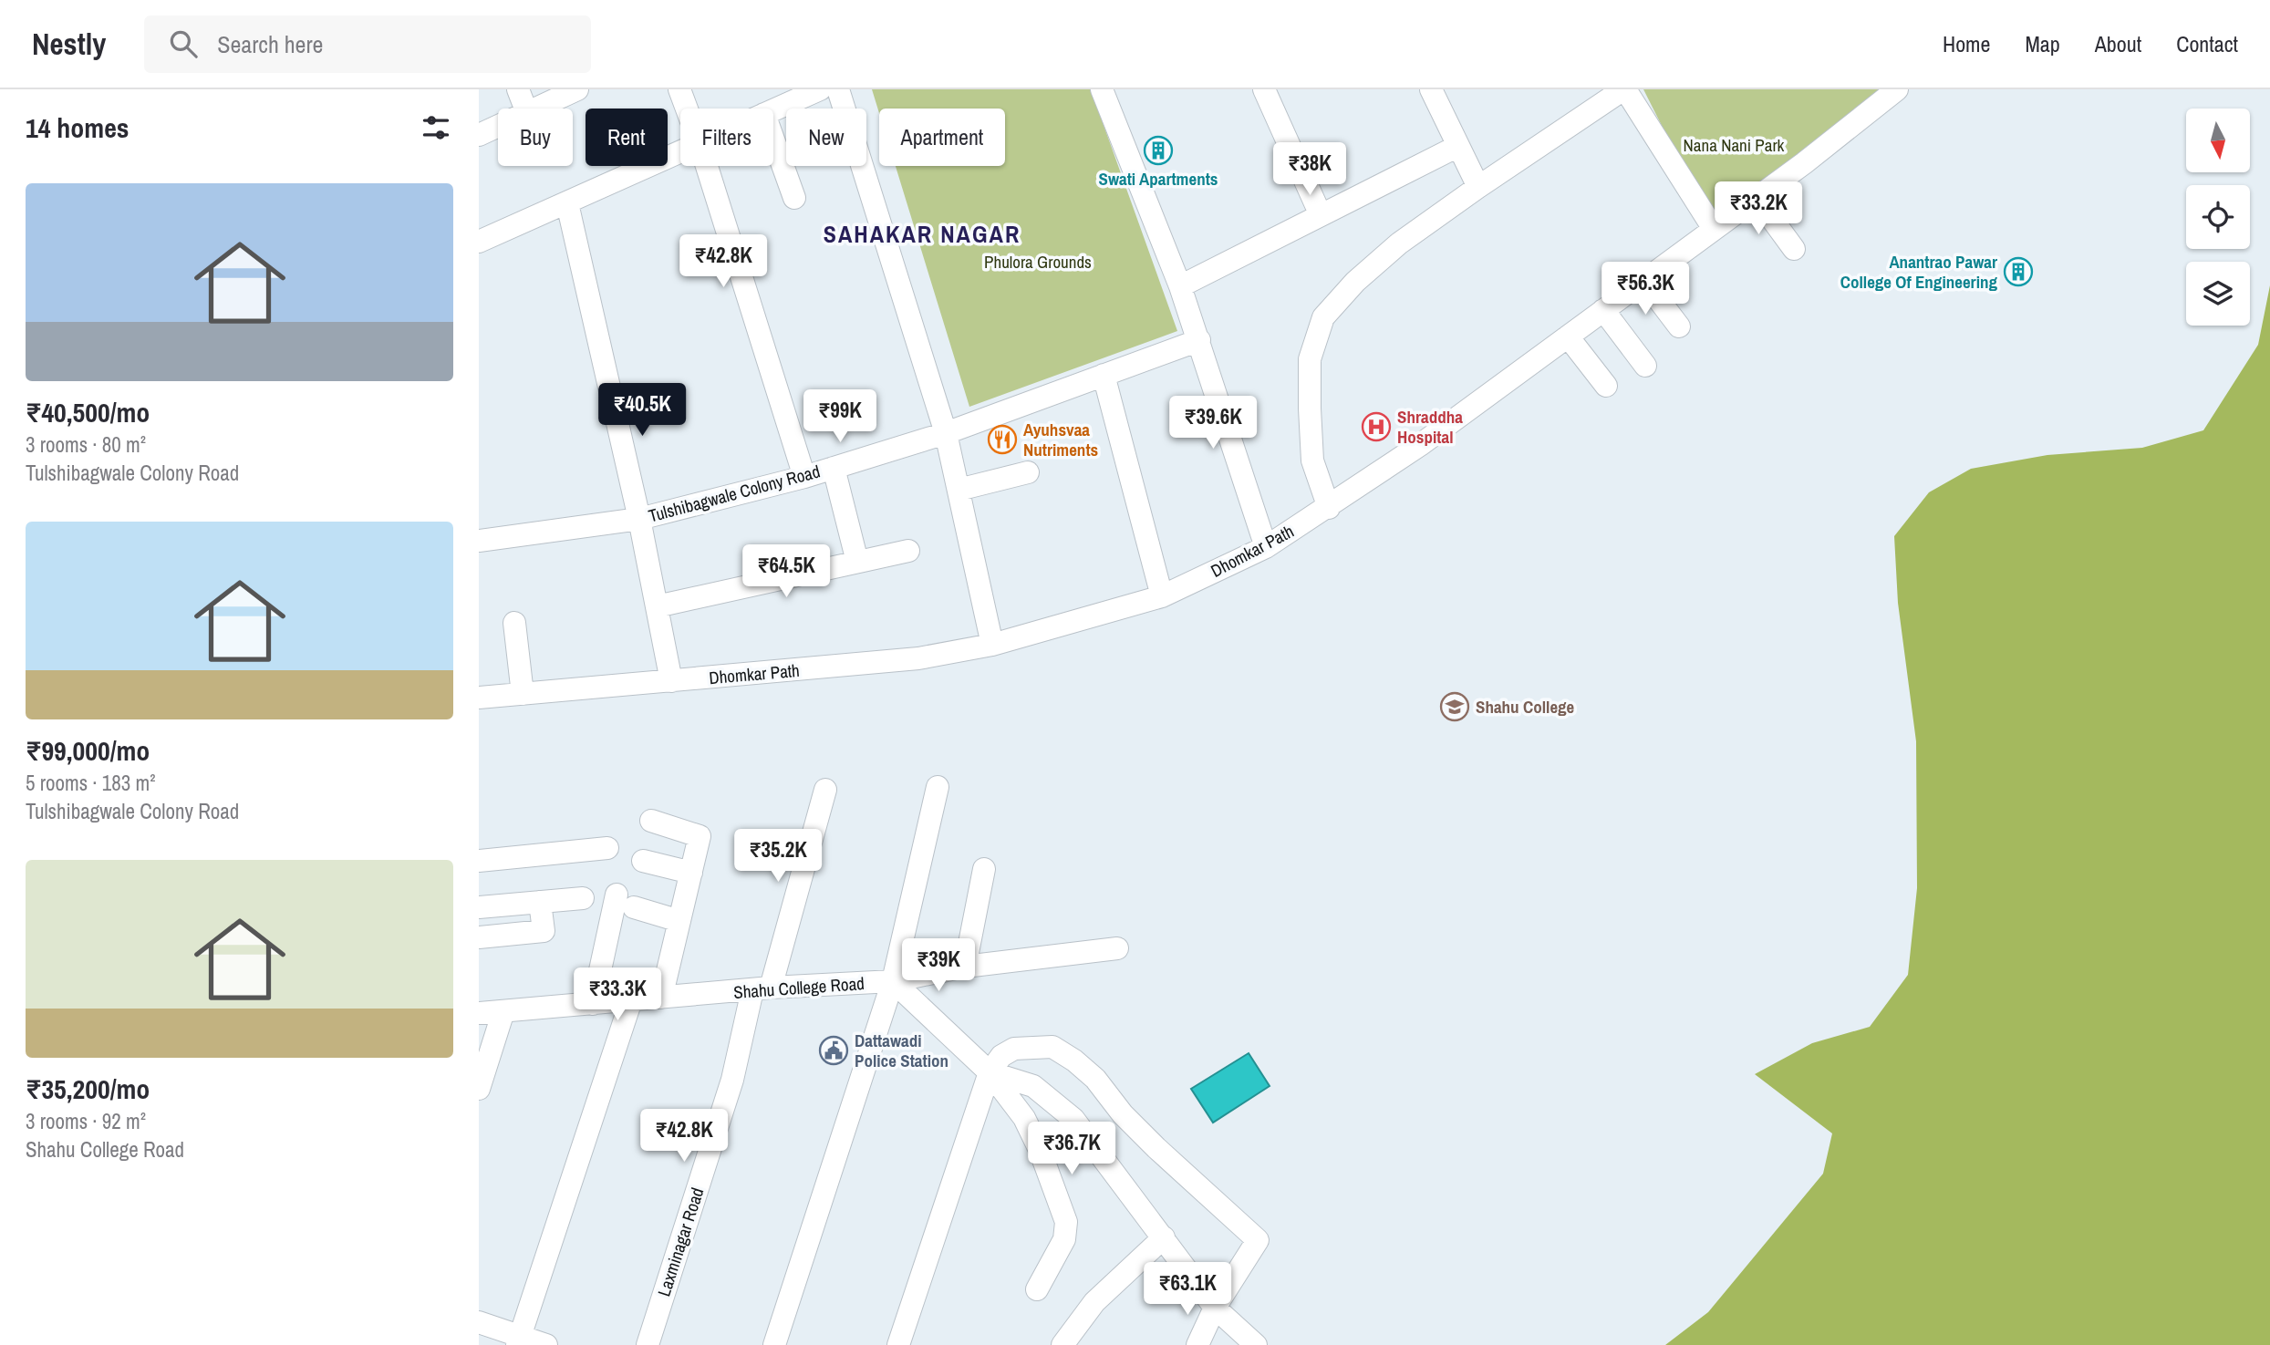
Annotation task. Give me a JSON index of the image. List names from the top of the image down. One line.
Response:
{"streets":{"street":["Tulshibagwale Colony Road","Dhomkar Path","Shahu College Road","Laxminagar Road"]},"crossings":[["Shahu College Road","Laxminagar Road"]],"districts":["SAHAKAR NAGAR"],"parks":["Nana Nani Park","Phulora Grounds"],"places":{"building":["Swati Apartments","Anantrao Pawar College Of Engineering"],"hospital":["Shraddha Hospital"],"restaurant":["Ayuhsvaa Nutriments"],"school or university":["Shahu College"],"public building":["Dattawadi Police Station"]},"north":"bottom","page":{"header":"Nestly","search":"Search here","nav":["Home","Map","About","Contact"],"heading":"14 homes","chip":["Buy","Rent","Filters","New","Apartment"],"price":["₹38K","₹33.2K","₹42.8K","₹56.3K","₹40.5K","₹99K","₹39.6K","₹64.5K","₹35.2K","₹39K","₹33.3K","₹42.8K","₹36.7K","₹63.1K"],"list":[{"name":"₹40,500/mo","note":"3 rooms · 80 m² · Tulshibagwale Colony Road"},{"name":"₹99,000/mo","note":"5 rooms · 183 m² · Tulshibagwale Colony Road"},{"name":"₹35,200/mo","note":"3 rooms · 92 m² · Shahu College Road"}]}}
